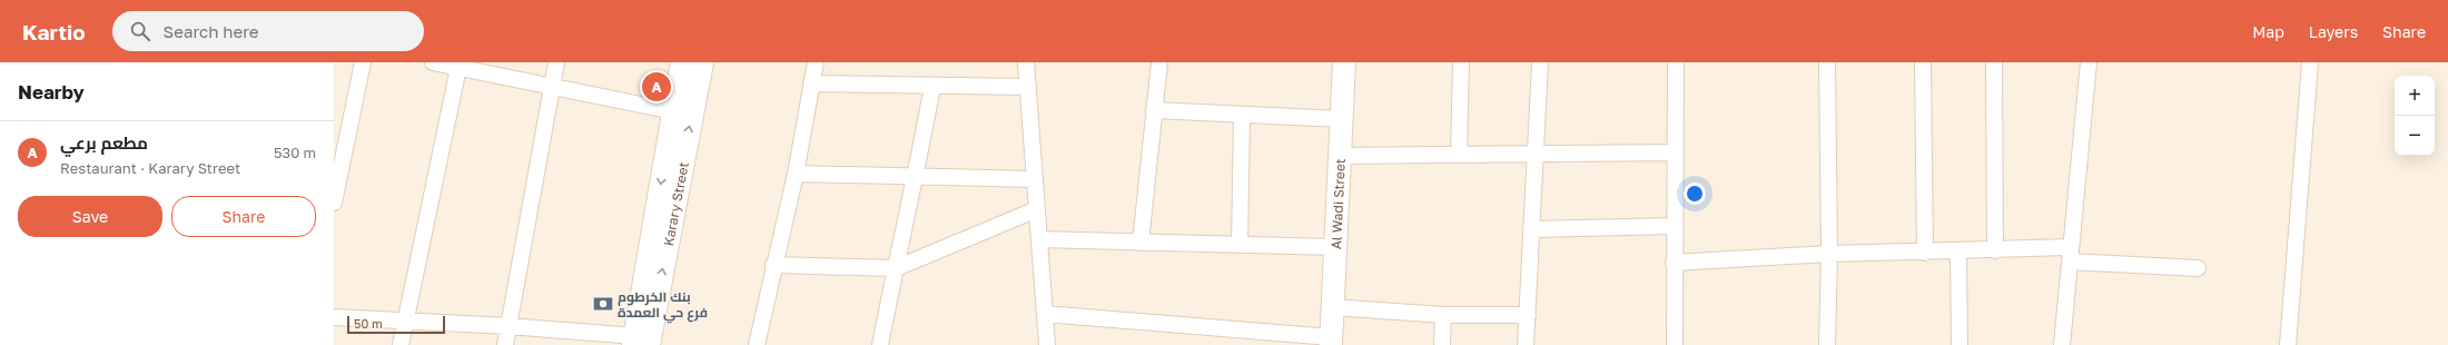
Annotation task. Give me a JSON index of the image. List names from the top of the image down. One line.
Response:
{"streets":{"main road":["Karary Street","Al Wadi Street"]},"places":{"bank":["بنك الخرطوم فرع حي العمدة"]},"scale_bar":"50 m","page":{"header":"Kartio","search":"Search here","nav":["Map","Layers","Share"],"heading":"Nearby","pins":"A","map_buttons":["+","−"],"list":[{"mark":"A","name":"مطعم برعي","note":"Restaurant · Karary Street","value":"530 m"}],"buttons":["Save","Share"],"scale":"50 m"}}
